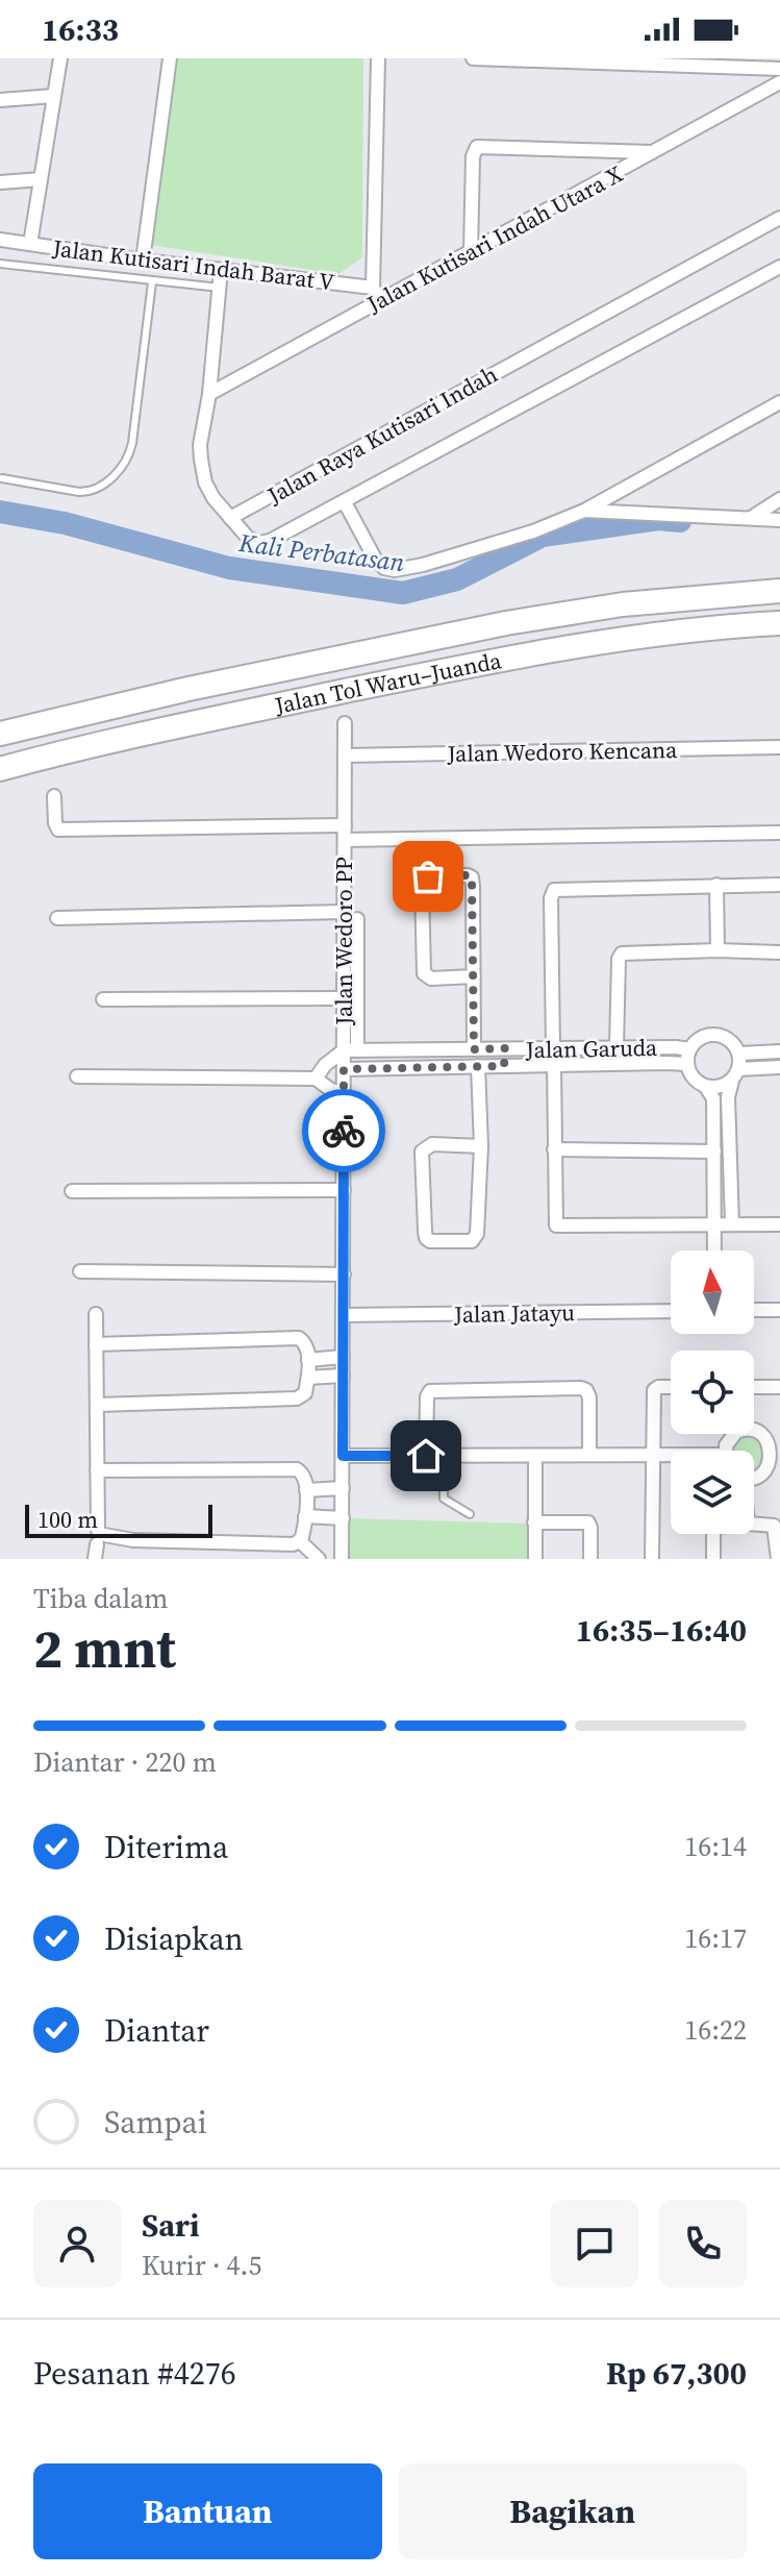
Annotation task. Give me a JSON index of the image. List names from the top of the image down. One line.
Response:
{"streets":{"highway":["Jalan Tol Waru–Juanda"],"street":["Jalan Kutisari Indah Utara X","Jalan Kutisari Indah Barat V","Jalan Raya Kutisari Indah","Jalan Wedoro Kencana","Jalan Wedoro PP","Jalan Garuda","Jalan Jatayu"]},"crossings":[["Jalan Wedoro Kencana","Jalan Wedoro PP"],["Jalan Wedoro PP","Jalan Garuda"],["Jalan Wedoro PP","Jalan Jatayu"]],"water":["Kali Perbatasan"],"scale_bar":"100 m","north":"top","page":{"status":"16:33","scale":"100 m","heading":["2 mnt","Tiba dalam","16:35–16:40"],"panel":["Sari","Kurir · 4.5","Pesanan #4276","Rp 67,300"],"bar":"Diantar · 220 m","list":[["Diterima","16:14"],["Disiapkan","16:17"],["Diantar","16:22"],"Sampai"],"buttons":["Bantuan","Bagikan"]}}
